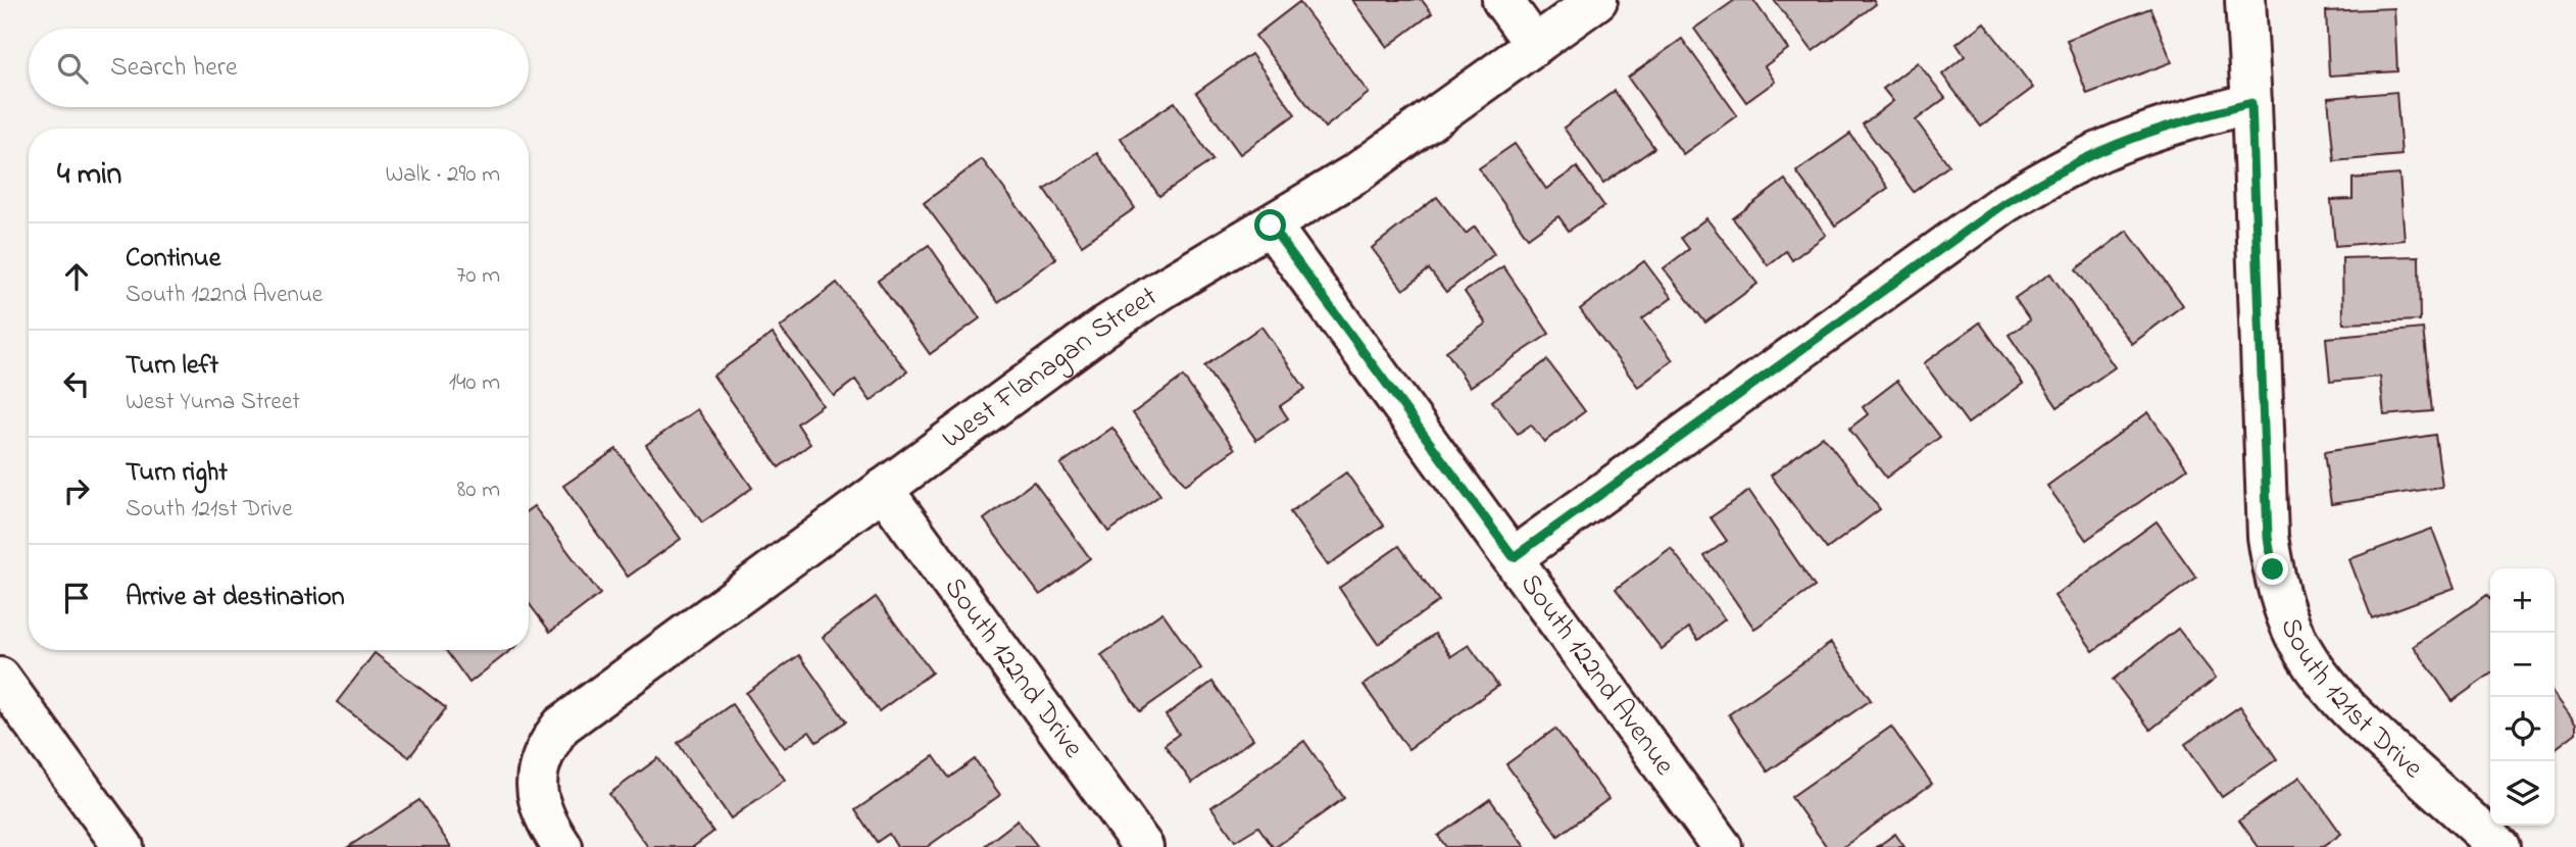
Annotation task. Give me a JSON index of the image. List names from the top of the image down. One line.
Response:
{"streets":{"street":["West Flanagan Street","South 122nd Drive","South 122nd Avenue","South 121st Drive"]},"crossings":[["West Flanagan Street","South 122nd Drive"],["West Flanagan Street","South 122nd Avenue"]],"page":{"search":"Search here","heading":["4 min","Walk · 290 m"],"list":[["Continue","South 122nd Avenue","70 m"],["Turn left","West Yuma Street","140 m"],["Turn right","South 121st Drive","80 m"],"Arrive at destination"],"map_buttons":["+","−"]}}
